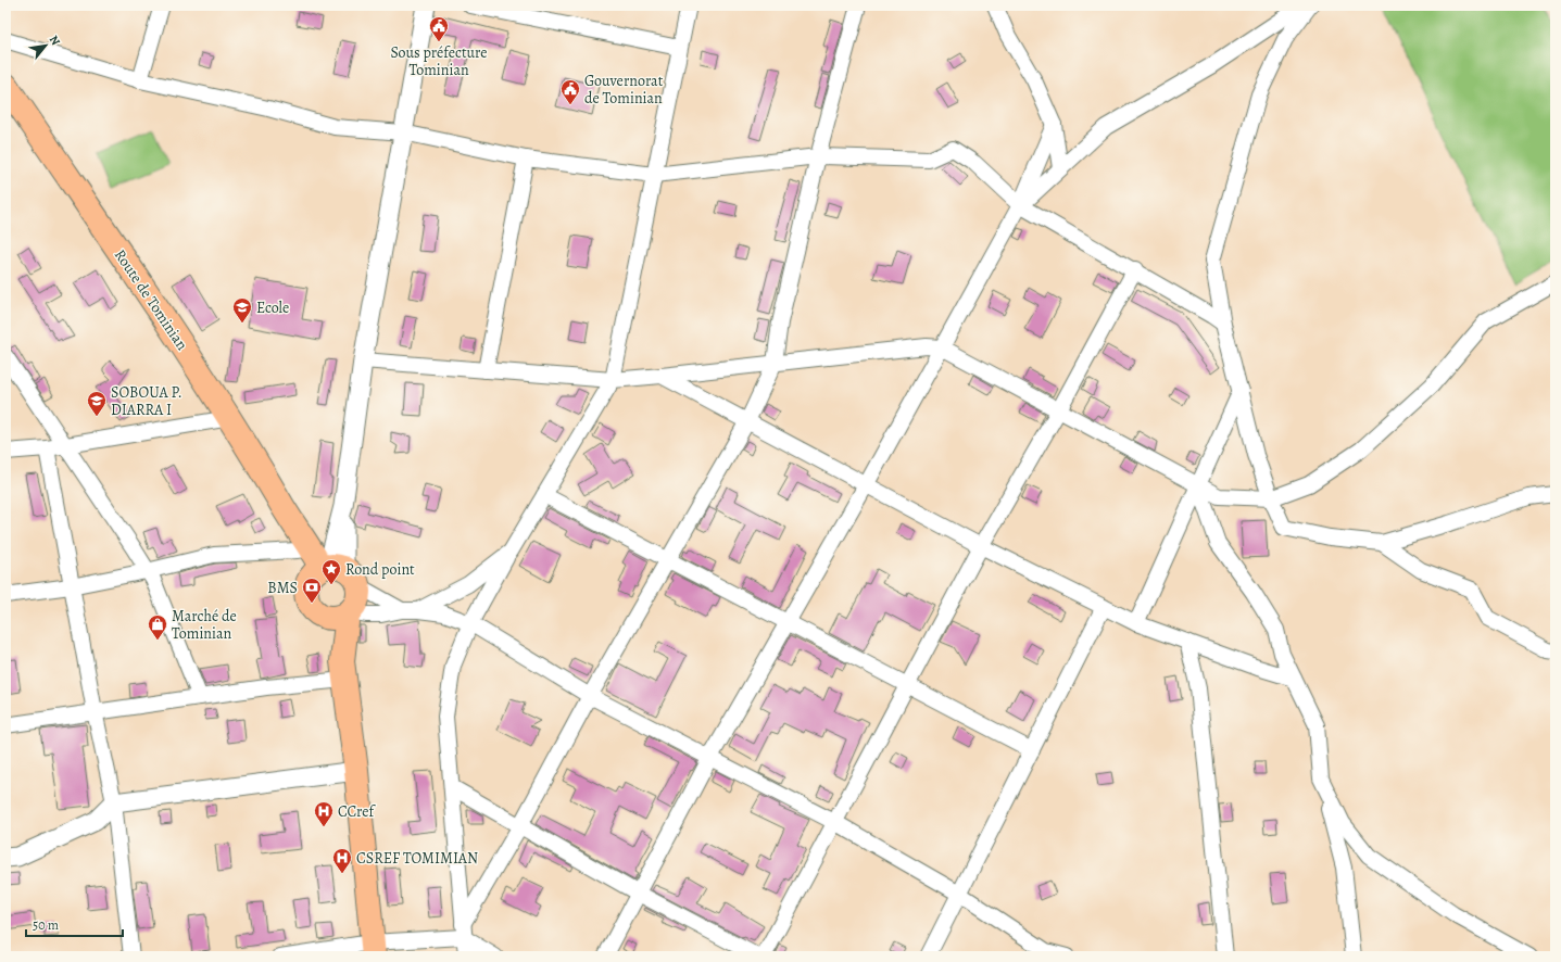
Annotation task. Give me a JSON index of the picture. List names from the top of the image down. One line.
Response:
{"streets":{"main road":["Route de Tominian"]},"places":{"public building":["Sous préfecture Tominian","Gouvernorat de Tominian"],"school or university":["Ecole","SOBOUA P. DIARRA I"],"place":["Rond point"],"bank":["BMS"],"shop":["Marché de Tominian"],"hospital":["CCref","CSREF TOMIMIAN"]},"scale_bar":"50 m","north":"top right"}
